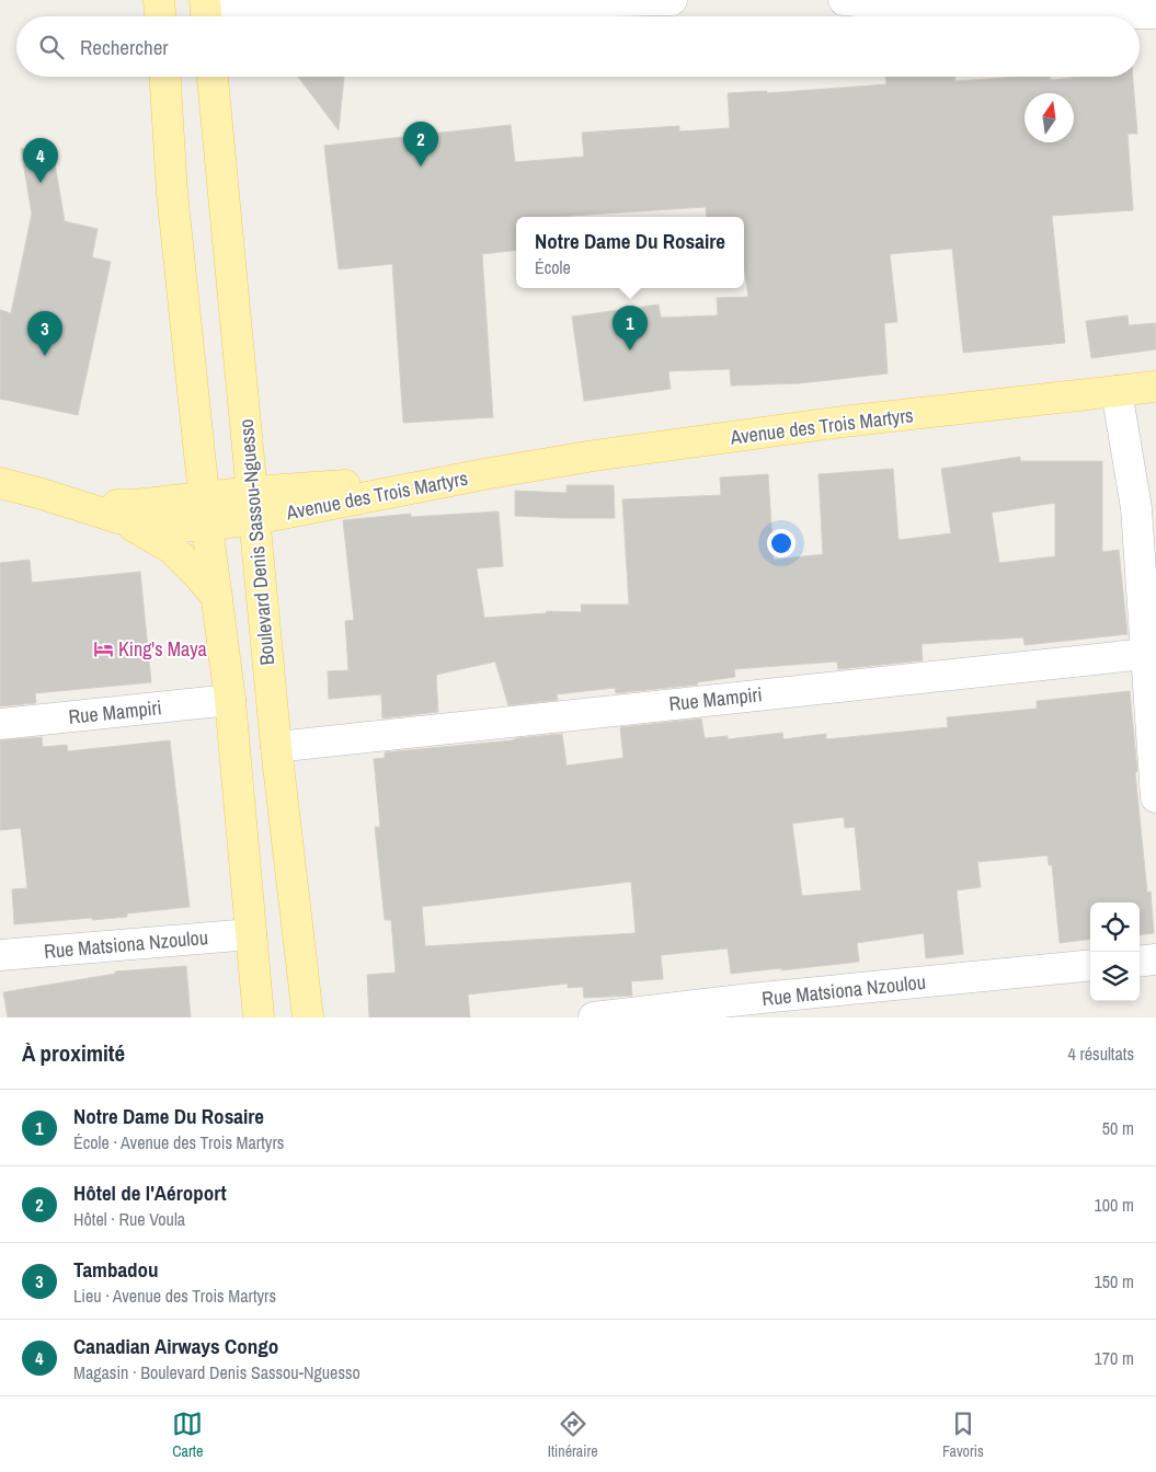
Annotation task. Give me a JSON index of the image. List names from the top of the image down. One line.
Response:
{"streets":{"main road":["Avenue des Trois Martyrs","Boulevard Denis Sassou-Nguesso"],"street":["Rue Mampiri","Rue Matsiona Nzoulou"]},"crossings":[["Avenue des Trois Martyrs","Boulevard Denis Sassou-Nguesso"],["Boulevard Denis Sassou-Nguesso","Rue Mampiri"]],"places":{"hotel":["King's Maya"]},"north":"top","page":{"search":"Rechercher","pins":["2","4","1","3"],"popup":["Notre Dame Du Rosaire","École"],"heading":["À proximité","4 résultats"],"list":[{"mark":"1","name":"Notre Dame Du Rosaire","note":"École · Avenue des Trois Martyrs","value":"50 m"},{"mark":"2","name":"Hôtel de l'Aéroport","note":"Hôtel · Rue Voula","value":"100 m"},{"mark":"3","name":"Tambadou","note":"Lieu · Avenue des Trois Martyrs","value":"150 m"},{"mark":"4","name":"Canadian Airways Congo","note":"Magasin · Boulevard Denis Sassou-Nguesso","value":"170 m"}],"nav":["Carte","Itinéraire","Favoris"]}}
